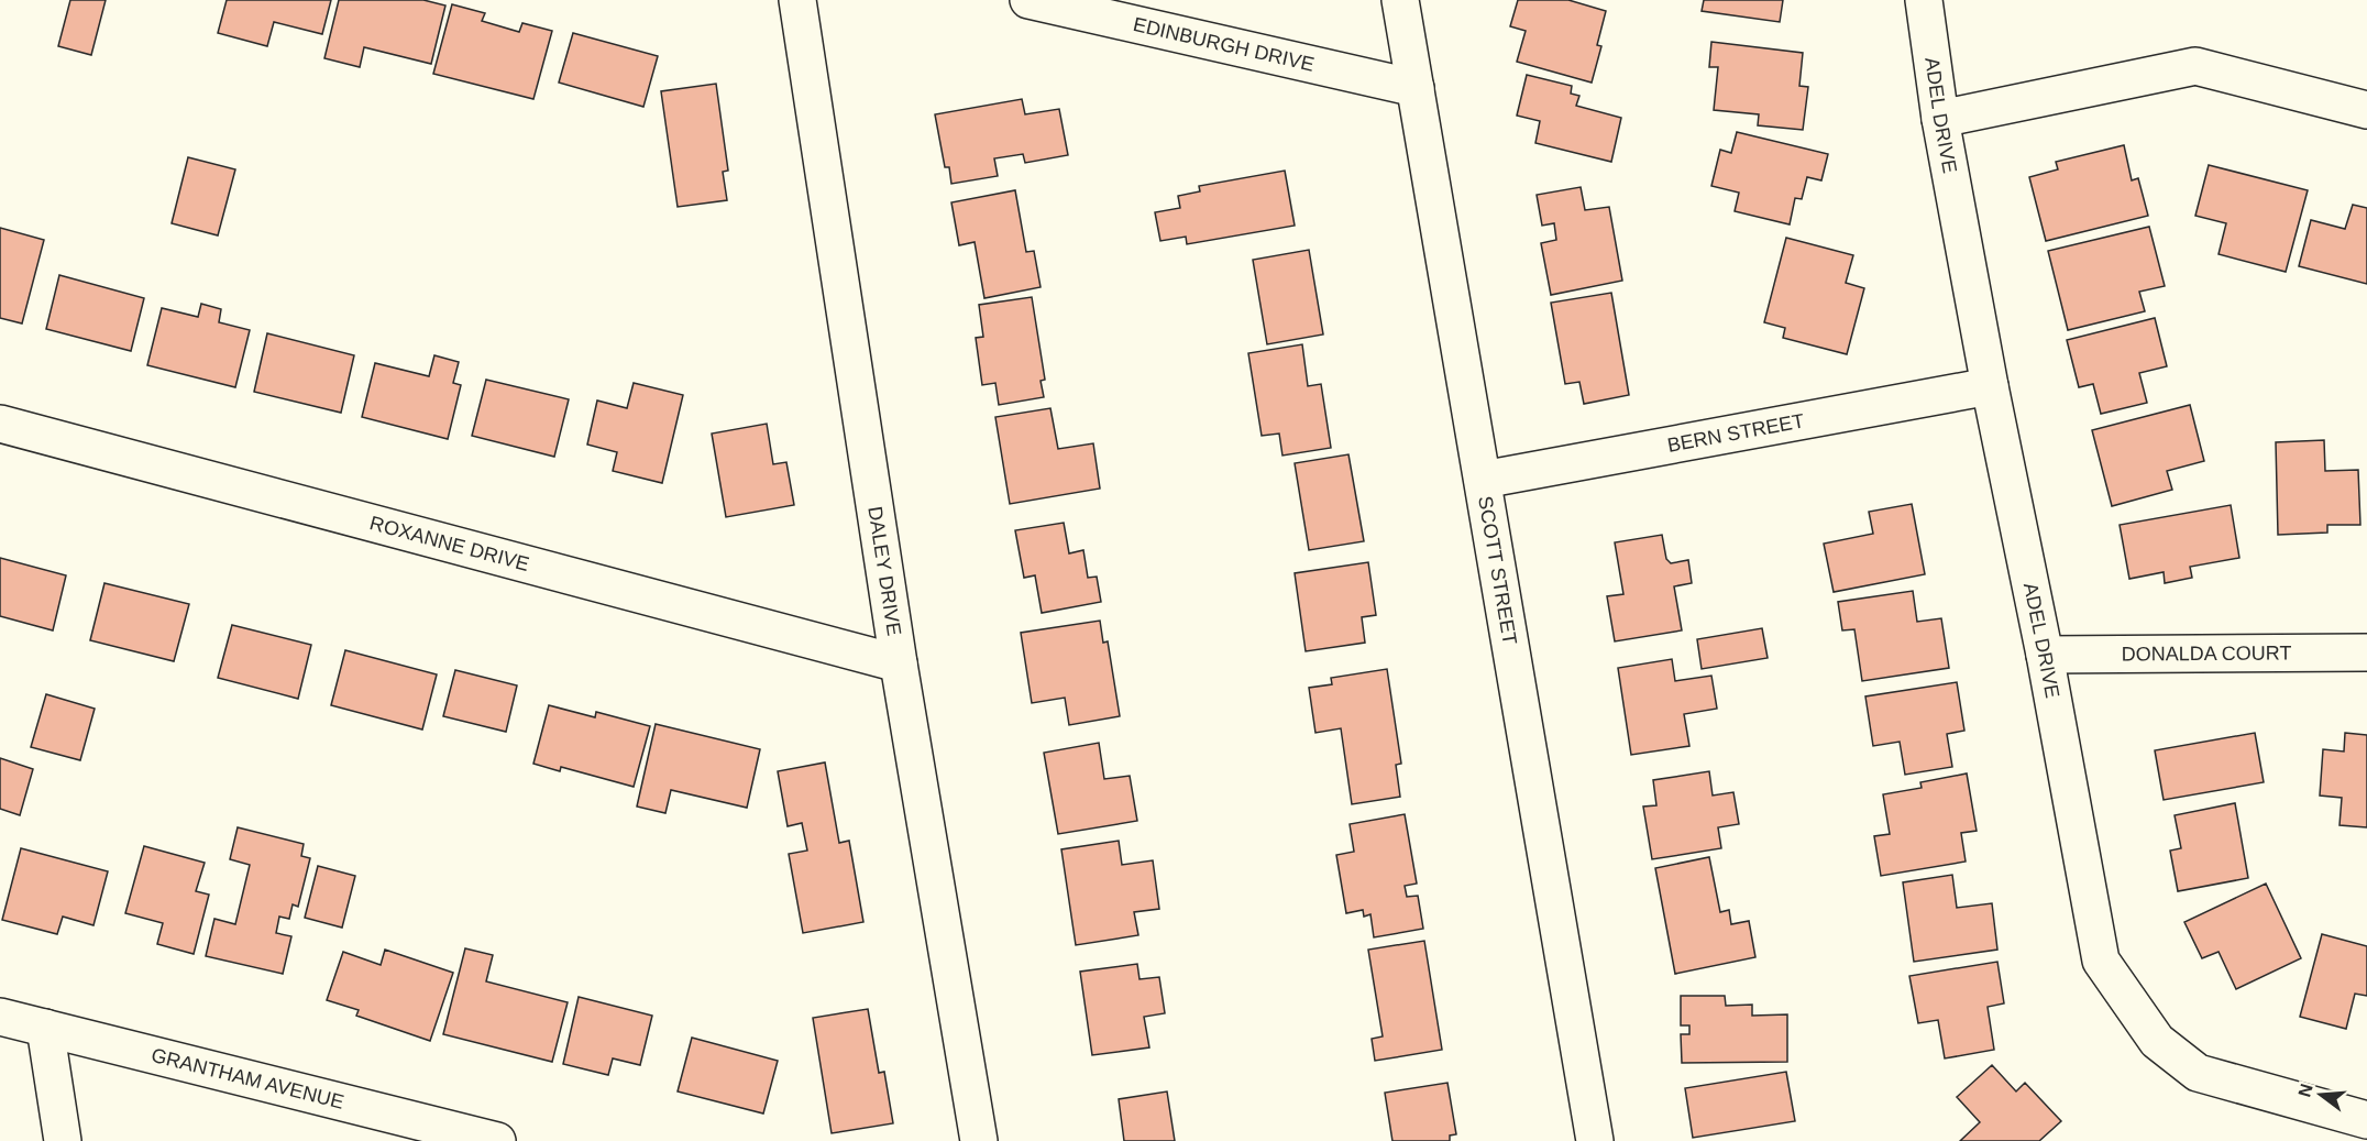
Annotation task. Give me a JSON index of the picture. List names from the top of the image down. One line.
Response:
{"streets":{"street":["EDINBURGH DRIVE","ADEL DRIVE","BERN STREET","ROXANNE DRIVE","DALEY DRIVE","SCOTT STREET","DONALDA COURT","GRANTHAM AVENUE"]},"crossings":[["EDINBURGH DRIVE","SCOTT STREET"],["ADEL DRIVE","BERN STREET"],["ADEL DRIVE","DONALDA COURT"],["BERN STREET","SCOTT STREET"],["ROXANNE DRIVE","DALEY DRIVE"]],"north":"left"}
